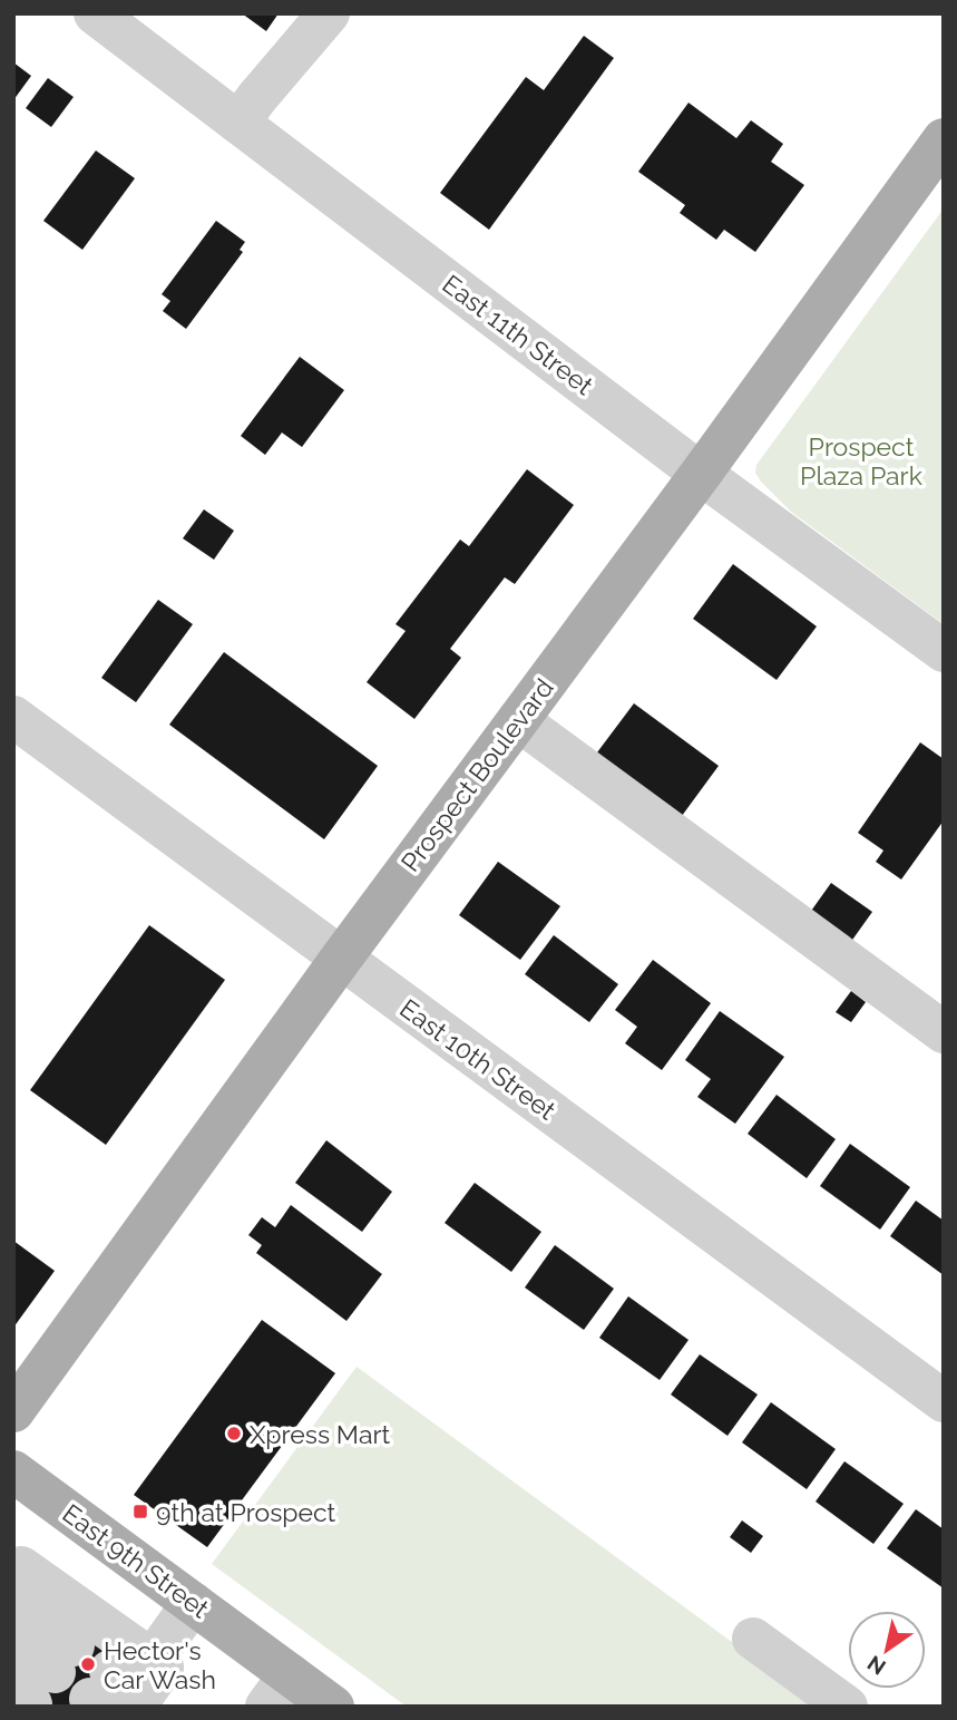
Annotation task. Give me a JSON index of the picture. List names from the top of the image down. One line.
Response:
{"streets":{"main road":["Prospect Boulevard","East 9th Street"],"street":["East 11th Street","East 10th Street"]},"crossings":[["East 11th Street","Prospect Boulevard"],["Prospect Boulevard","East 10th Street"]],"parks":["Prospect Plaza Park"],"places":{"other":["Xpress Mart","Hector's Car Wash"],"transit":["9th at Prospect"]},"north":"bottom left"}
